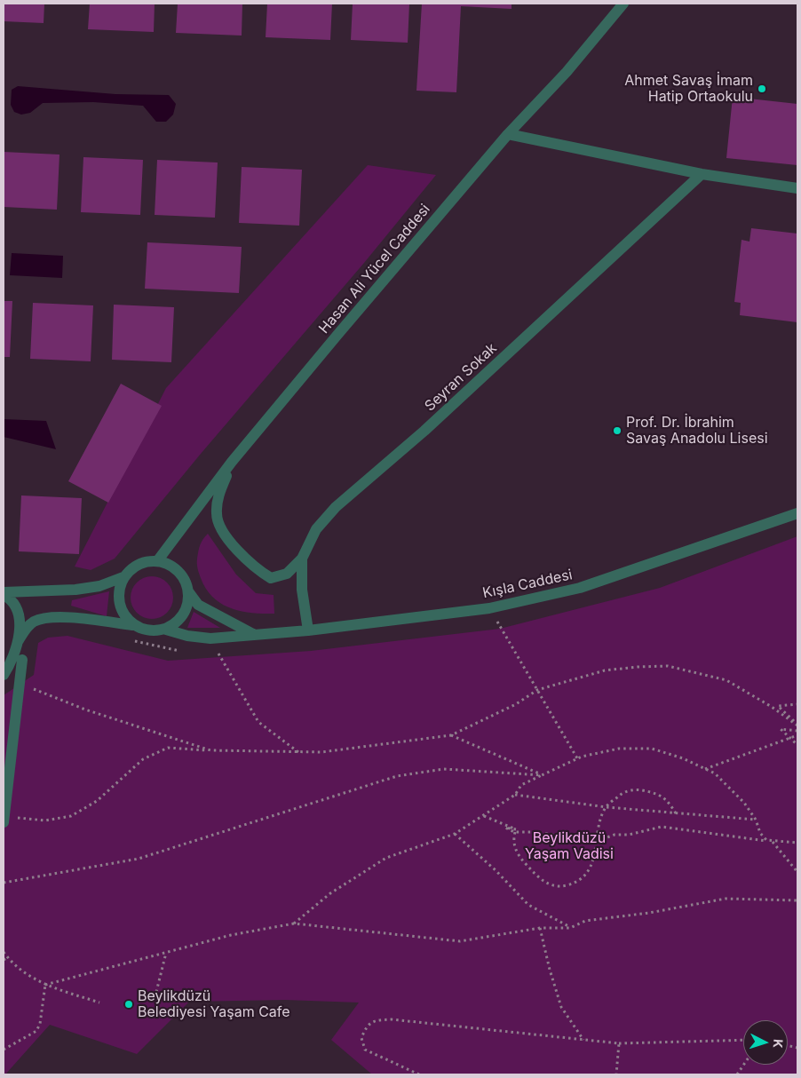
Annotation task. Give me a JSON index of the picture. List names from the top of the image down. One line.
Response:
{"streets":{"street":["Hasan Ali Yücel Caddesi","Seyran Sokak","Kışla Caddesi"]},"crossings":[["Hasan Ali Yücel Caddesi","Kışla Caddesi"],["Seyran Sokak","Kışla Caddesi"]],"parks":["Beylikdüzü Yaşam Vadisi"],"places":["Ahmet Savaş İmam Hatip Ortaokulu","Prof. Dr. İbrahim Savaş Anadolu Lisesi","Beylikdüzü Belediyesi Yaşam Cafe"],"north":"right"}
